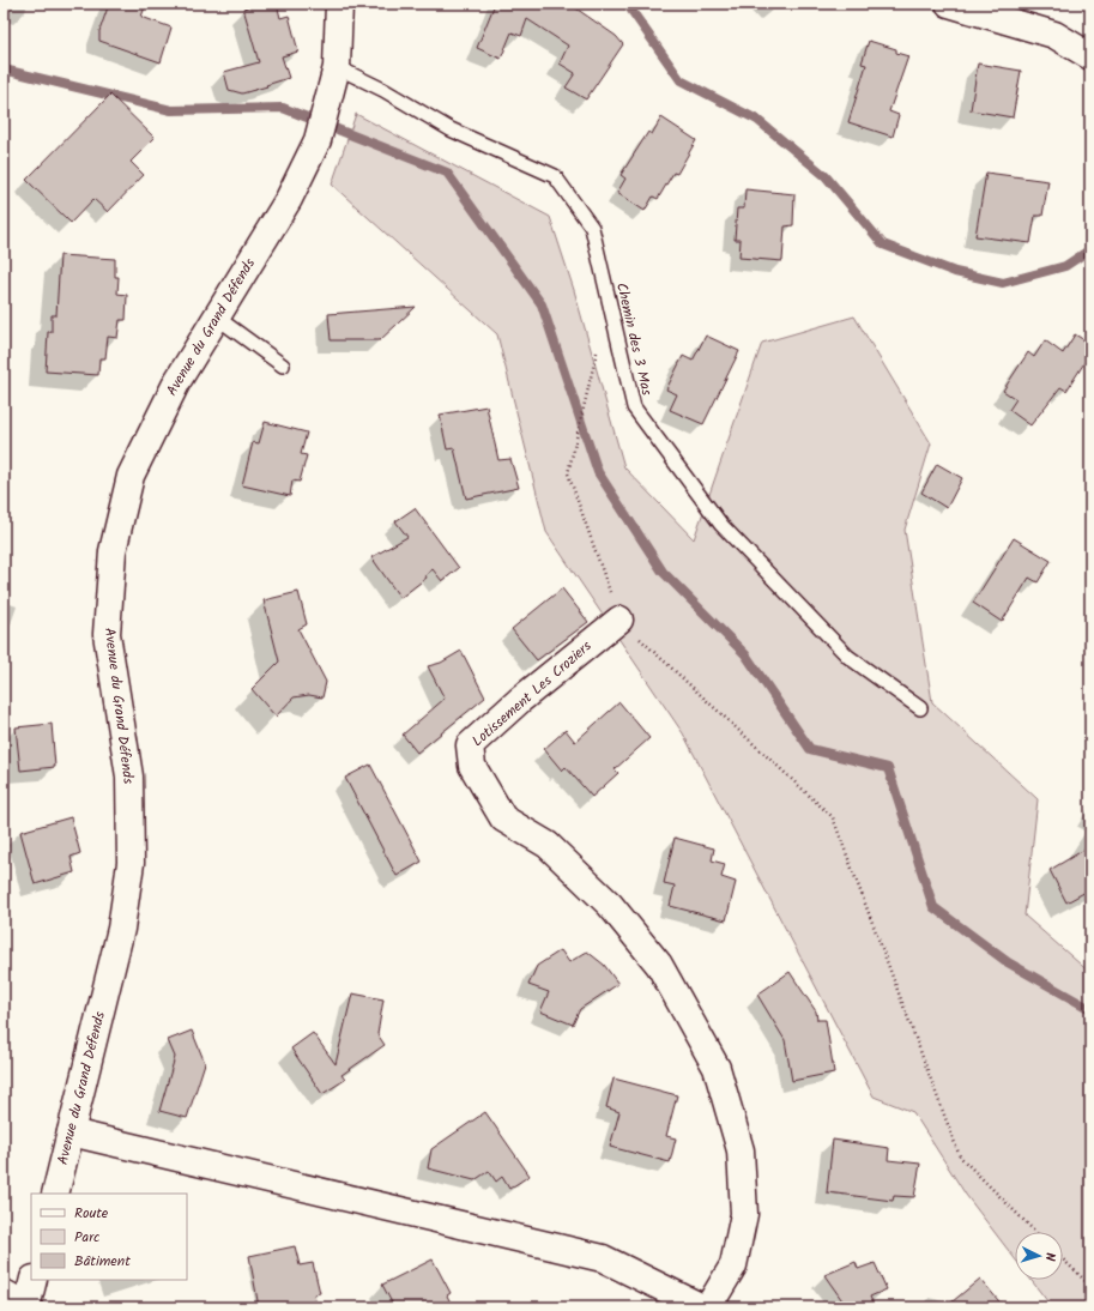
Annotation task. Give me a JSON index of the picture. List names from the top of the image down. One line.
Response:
{"streets":{"street":["Avenue du Grand Défends","Lotissement Les Croziers"],"lane":["Chemin des 3 Mas"]},"crossings":[["Avenue du Grand Défends","Chemin des 3 Mas"]],"legend":["Route","Parc","Bâtiment"],"north":"right"}
